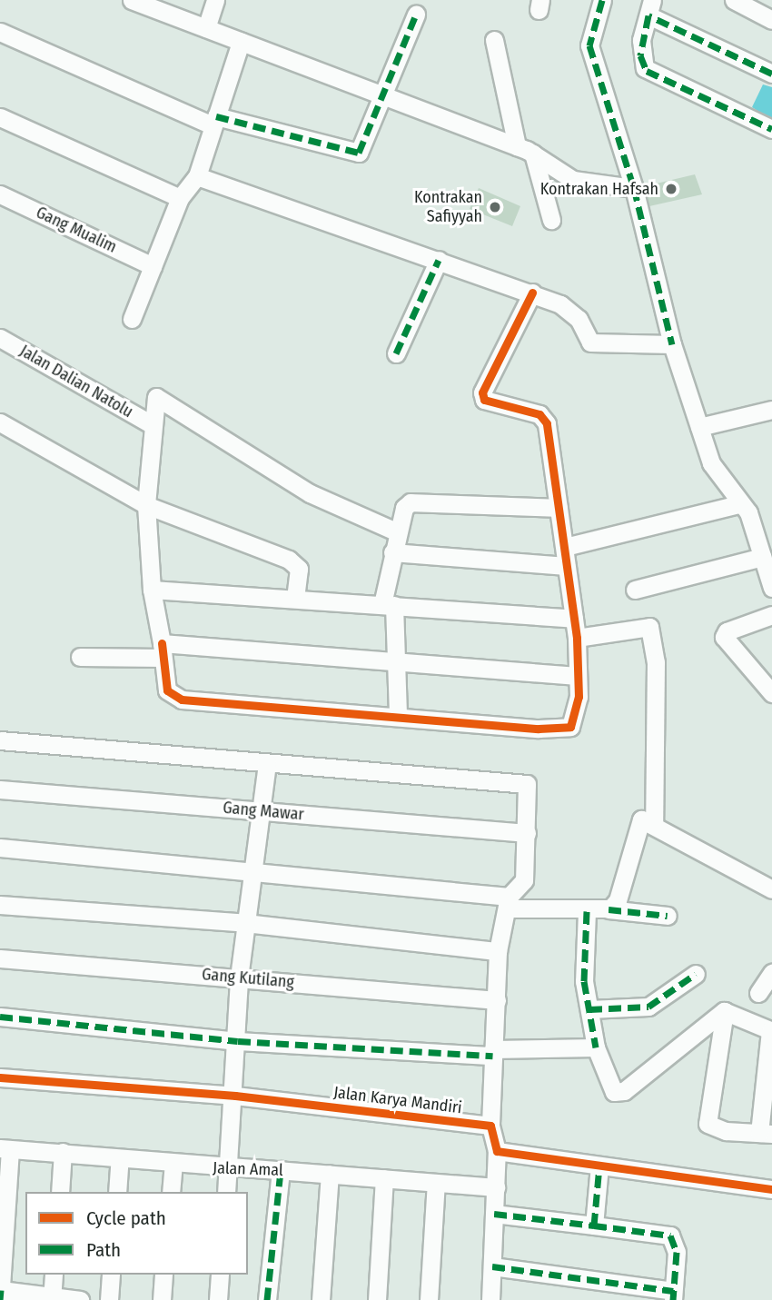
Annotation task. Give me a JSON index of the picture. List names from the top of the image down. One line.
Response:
{"streets":{"street":["Gang Mualim","Jalan Dalian Natolu","Gang Mawar","Gang Kutilang","Jalan Karya Mandiri","Jalan Amal"]},"places":["Kontrakan Hafsah","Kontrakan Safiyyah"],"legend":["Cycle path","Path"]}
